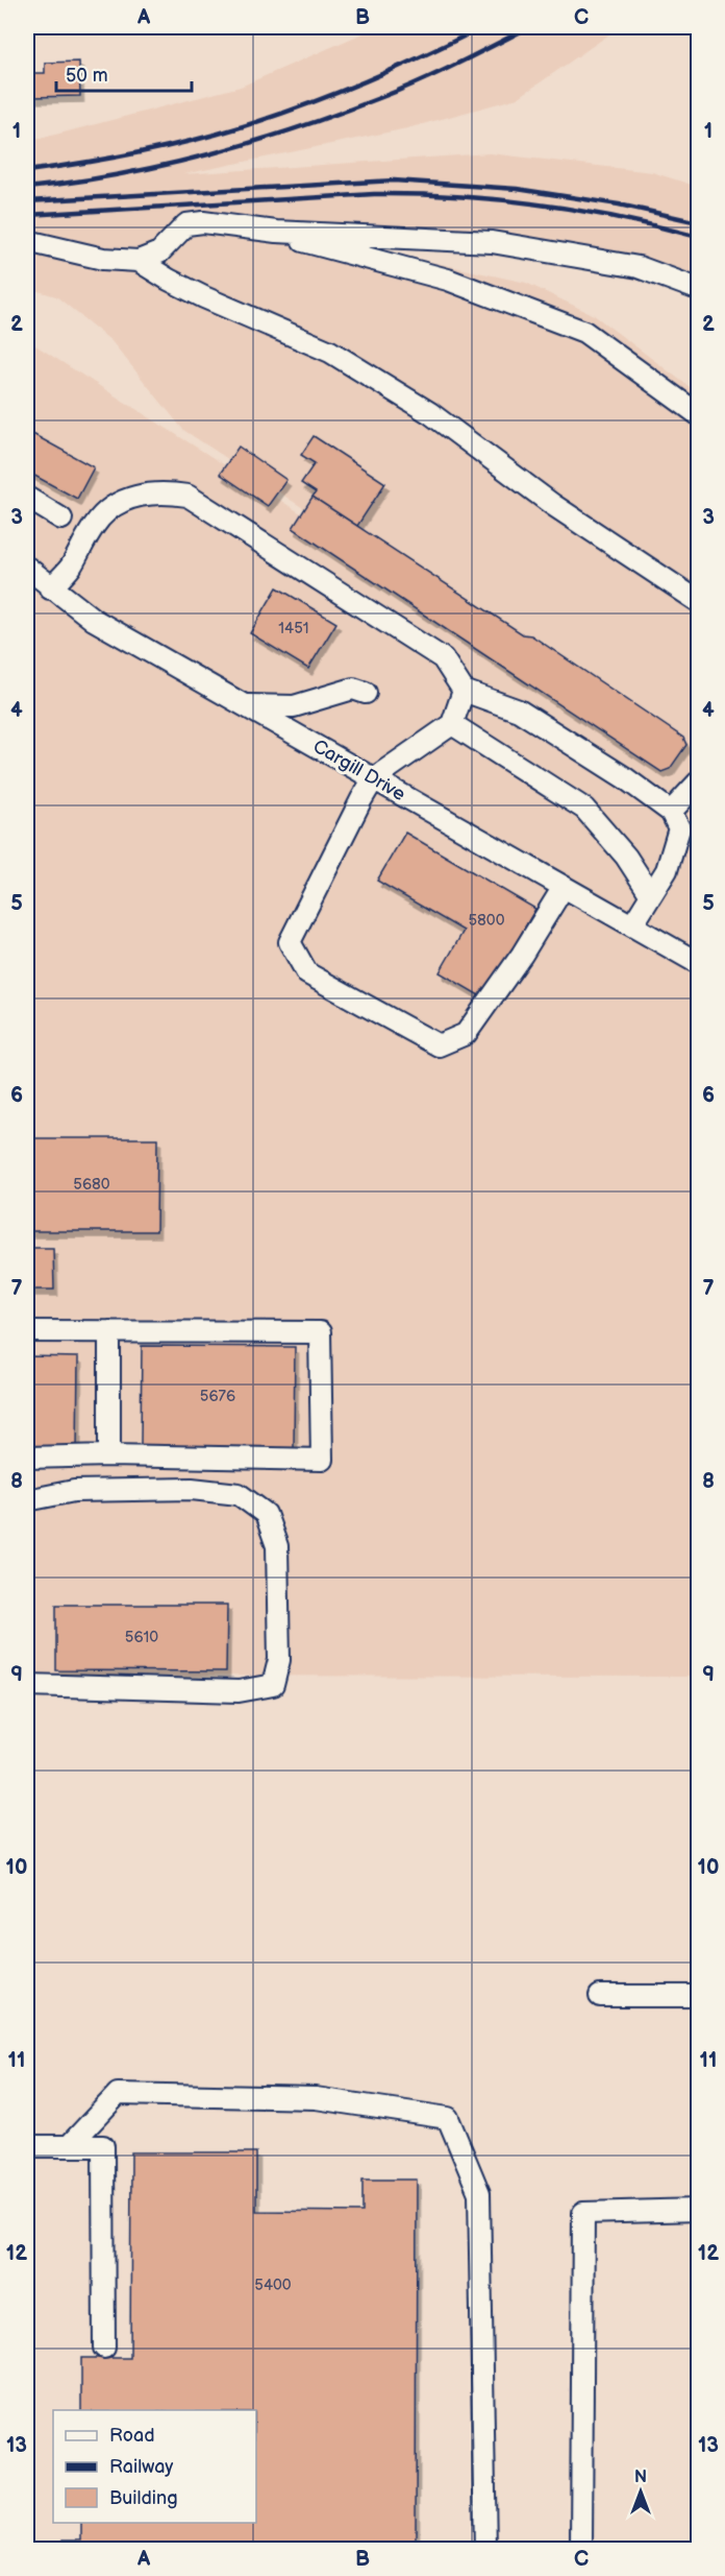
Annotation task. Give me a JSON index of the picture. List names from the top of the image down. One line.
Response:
{"streets":{"street":["Cargill Drive"]},"house_numbers":["1451","5800","5680","5676","5610","5400"],"legend":["Road","Railway","Building"],"scale_bar":"50 m","north":"top","grid":{"columns":["A","B","C"],"rows":["1","2","3","4","5","6","7","8","9","10","11","12","13"]}}
